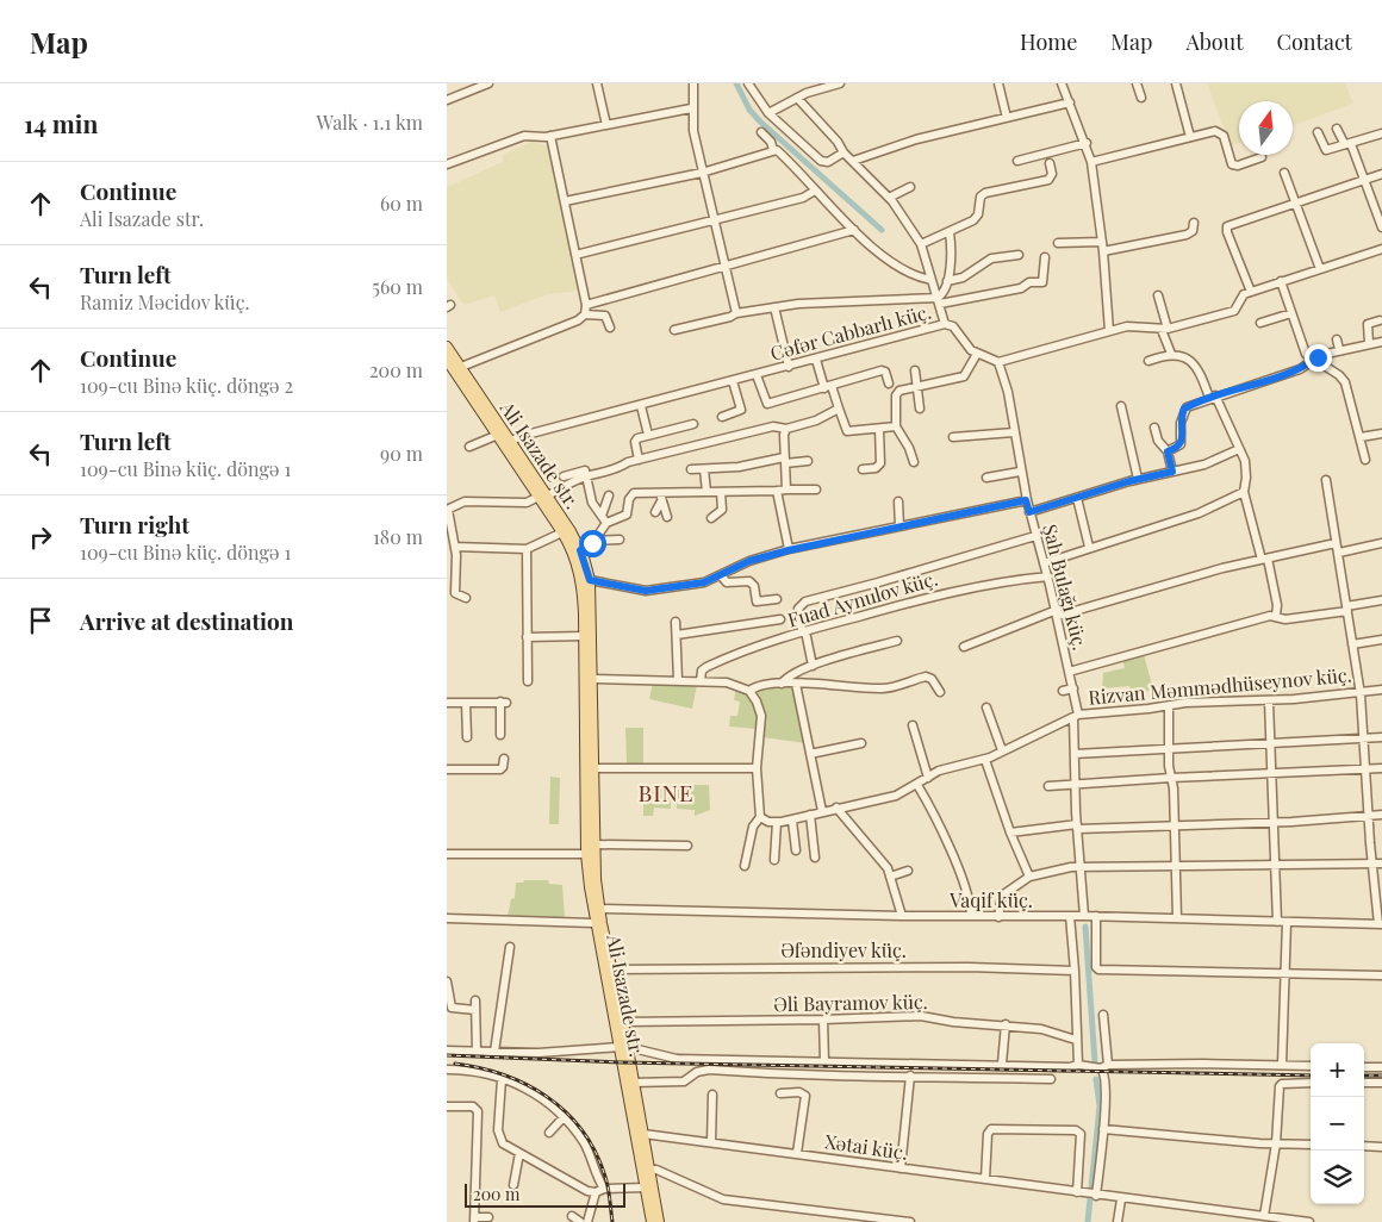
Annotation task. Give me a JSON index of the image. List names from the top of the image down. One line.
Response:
{"streets":{"main road":["Ali Isazade str."],"street":["Cəfər Cabbarlı küç.","Şah Bulağı küç.","Fuad Aynulov küç.","Rizvan Məmmədhüseynov küç.","Vaqif küç.","Əfəndiyev küç.","Əli Bayramov küç.","Xətai küç."]},"crossings":[["Cəfər Cabbarlı küç.","Ali Isazade str."],["Cəfər Cabbarlı küç.","Şah Bulağı küç."],["Ali Isazade str.","Vaqif küç."],["Ali Isazade str.","Əfəndiyev küç."],["Ali Isazade str.","Əli Bayramov küç."],["Ali Isazade str.","Xətai küç."],["Şah Bulağı küç.","Fuad Aynulov küç."],["Şah Bulağı küç.","Rizvan Məmmədhüseynov küç."],["Şah Bulağı küç.","Vaqif küç."]],"districts":["BINE"],"scale_bar":"200 m","north":"top","page":{"header":"Map","nav":["Home","Map","About","Contact"],"heading":["14 min","Walk · 1.1 km"],"list":[["Continue","Ali Isazade str.","60 m"],["Turn left","Ramiz Məcidov küç.","560 m"],["Continue","109-cu Binə küç. döngə 2","200 m"],["Turn left","109-cu Binə küç. döngə 1","90 m"],["Turn right","109-cu Binə küç. döngə 1","180 m"],"Arrive at destination"],"map_buttons":["+","−"],"scale":"200 m"}}
